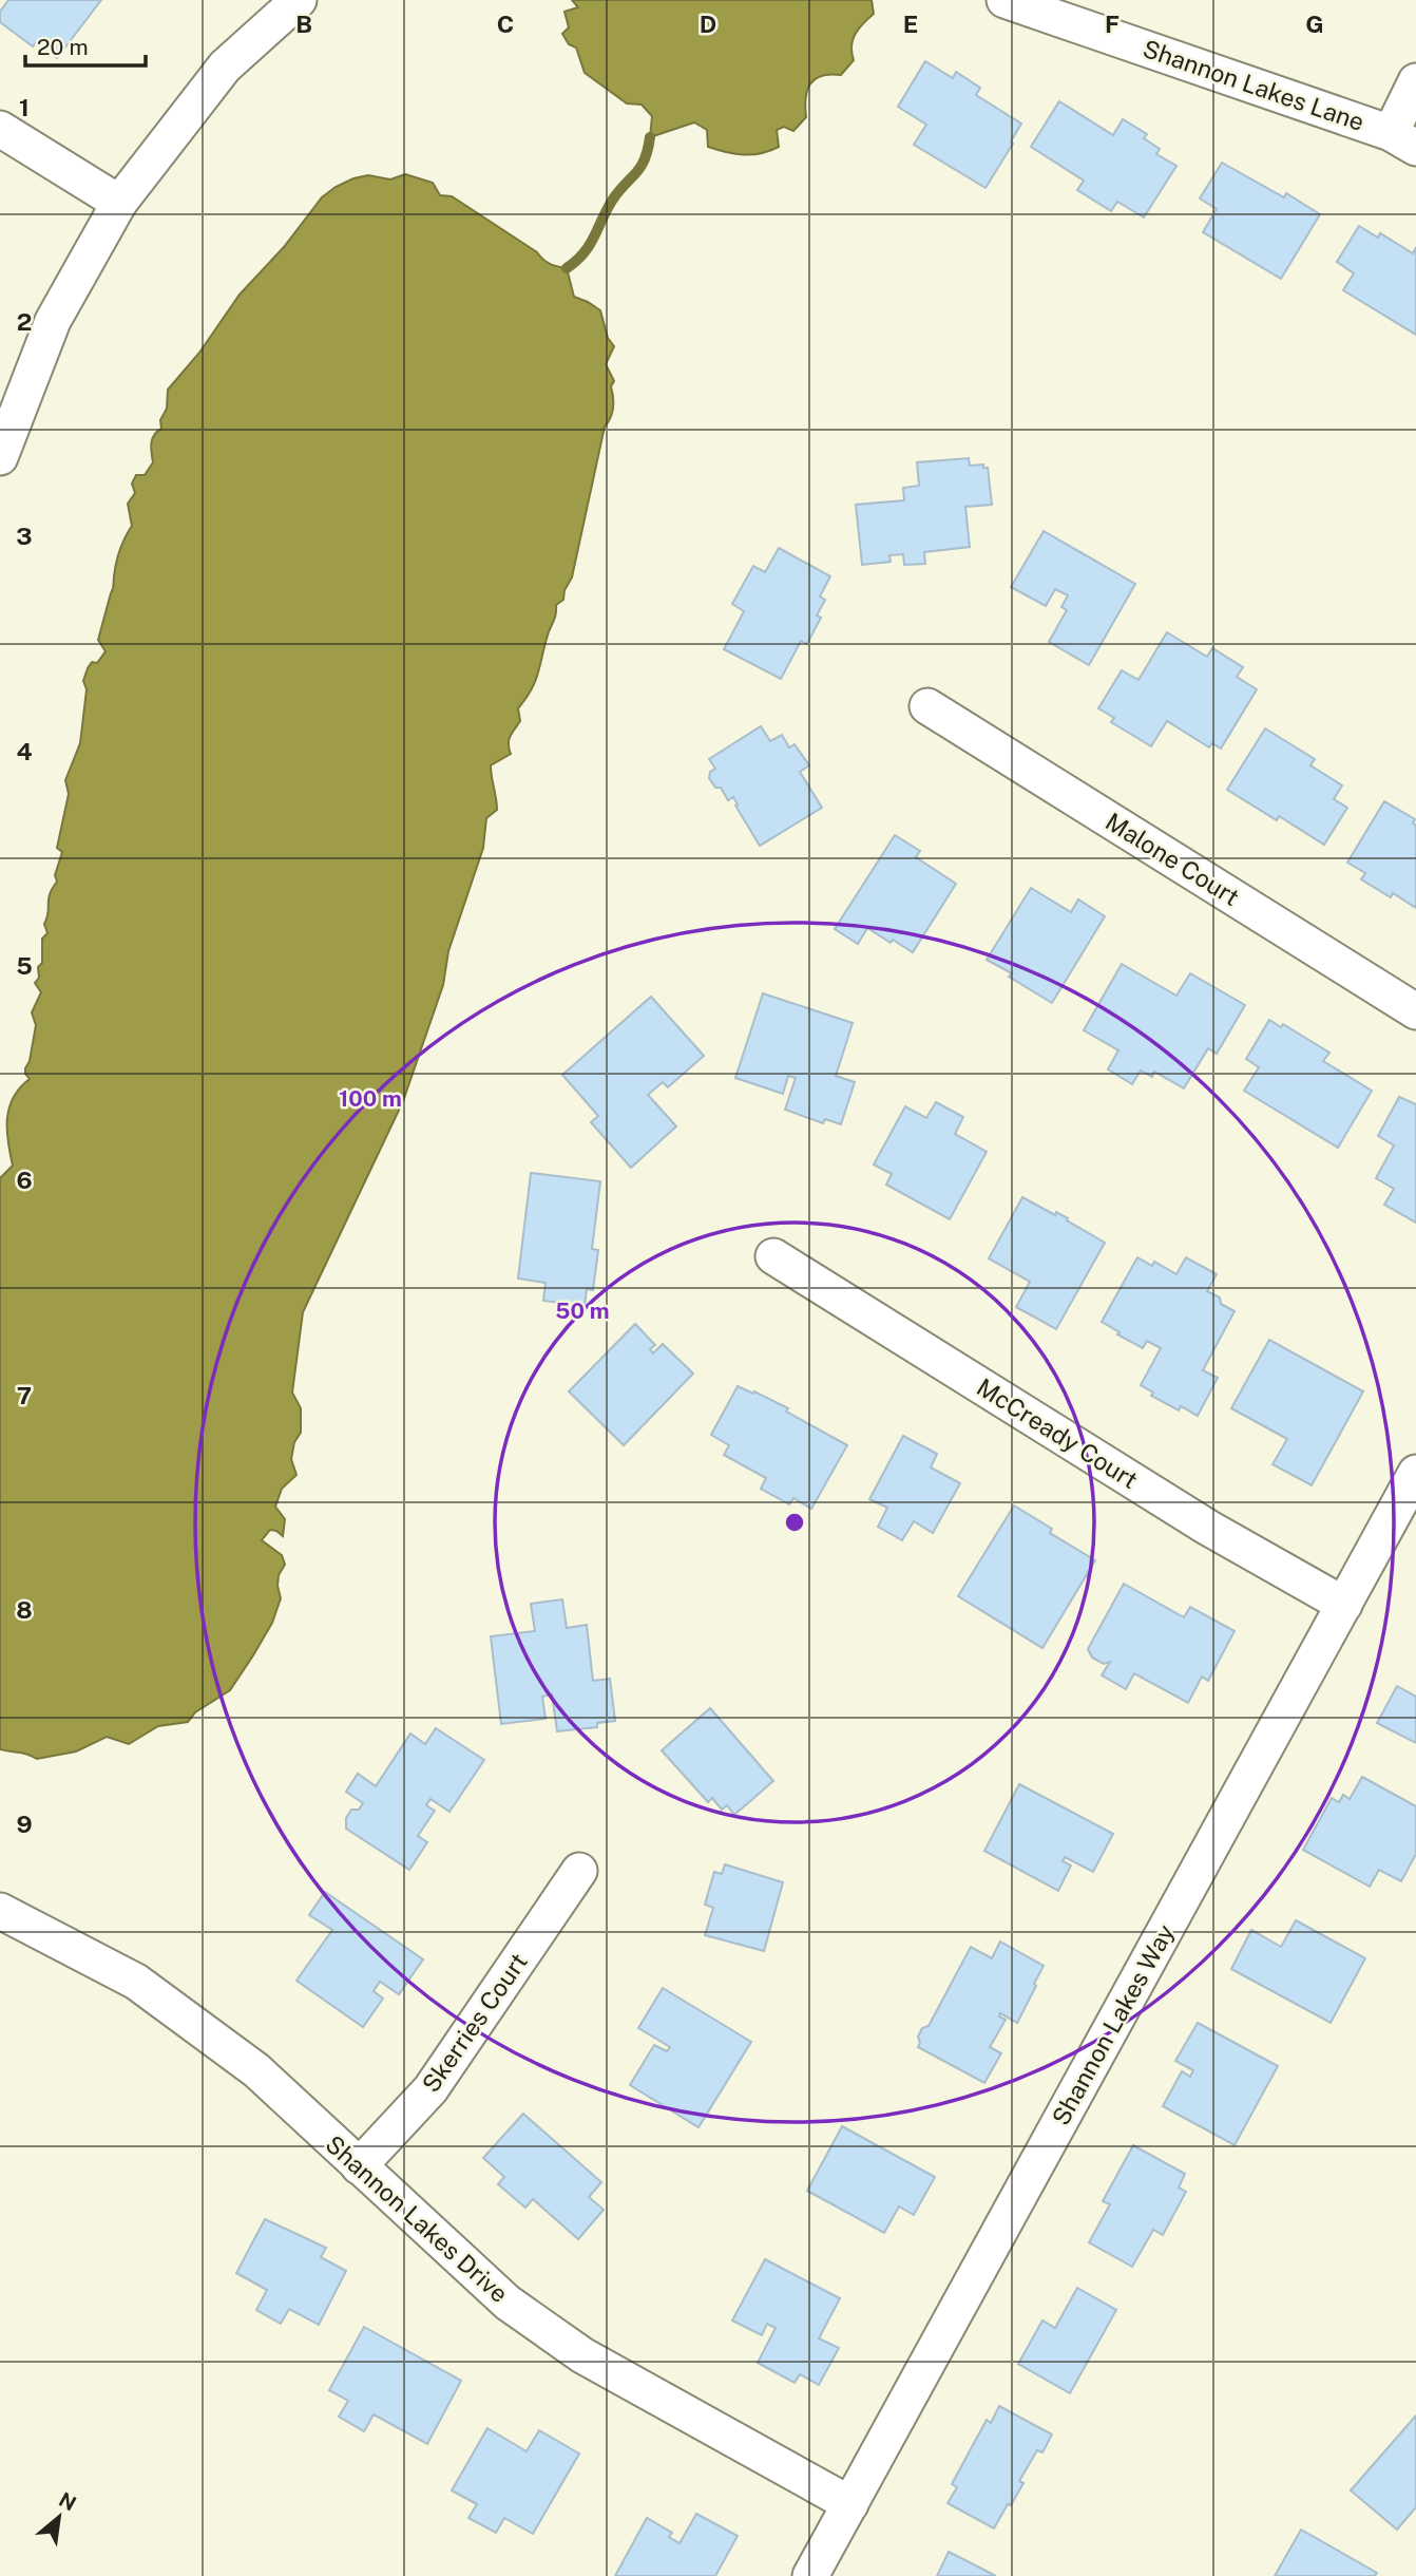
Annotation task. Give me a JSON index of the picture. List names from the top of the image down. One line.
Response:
{"streets":{"street":["Shannon Lakes Lane","Malone Court","McCready Court","Skerries Court","Shannon Lakes Way","Shannon Lakes Drive"]},"crossings":[["McCready Court","Shannon Lakes Way"],["Skerries Court","Shannon Lakes Drive"],["Shannon Lakes Way","Shannon Lakes Drive"]],"scale_bar":"20 m","north":"top right","grid":{"columns":["B","C","D","E","F","G"],"rows":["1","2","3","4","5","6","7","8","9"]},"rings":["100 m","50 m"]}
